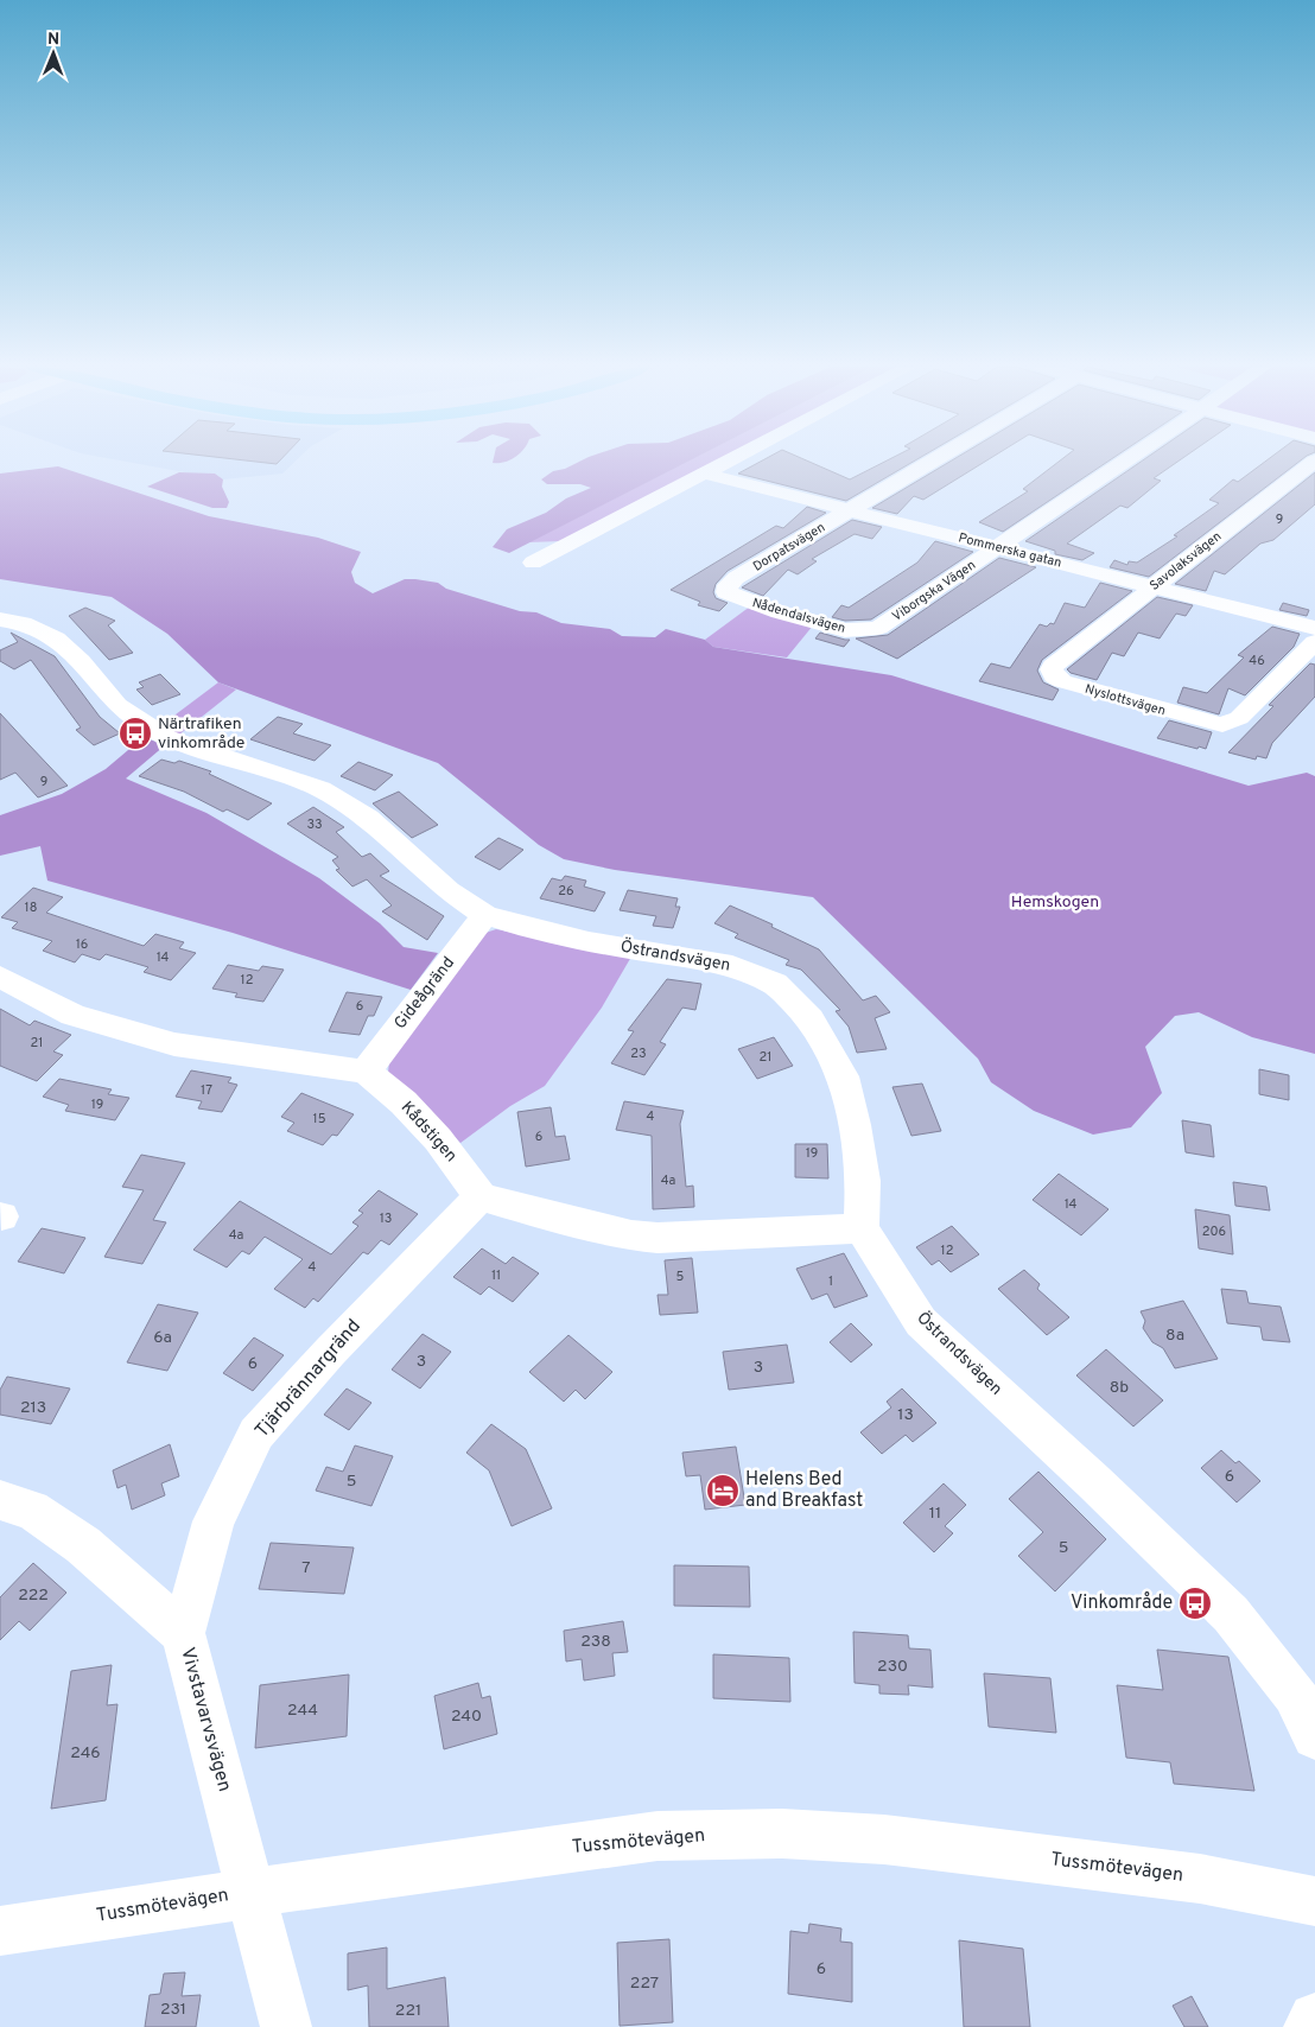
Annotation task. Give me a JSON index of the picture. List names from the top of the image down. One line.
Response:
{"streets":{"street":["Dorpatsvägen","Pommerska gatan","Savolaksvägen","Viborgska Vägen","Nådendalsvägen","Nyslottsvägen","Östrandsvägen","Gideågränd","Kådstigen","Tjärbrännargränd","Vivstavarvsvägen","Tussmötevägen"]},"crossings":[["Dorpatsvägen","Pommerska gatan"],["Dorpatsvägen","Nådendalsvägen"],["Pommerska gatan","Savolaksvägen"],["Pommerska gatan","Viborgska Vägen"],["Savolaksvägen","Nyslottsvägen"],["Viborgska Vägen","Nådendalsvägen"],["Östrandsvägen","Gideågränd"],["Gideågränd","Kådstigen"],["Kådstigen","Tjärbrännargränd"],["Tjärbrännargränd","Vivstavarvsvägen"],["Vivstavarvsvägen","Tussmötevägen"]],"parks":["Hemskogen"],"places":{"bus stop":["Närtrafiken vinkområde","Vinkområde"],"hotel":["Helens Bed and Breakfast"]},"house_numbers":["9","46","9","33","26","18","16","14","12","6","21","23","21","17","19","4","15","6","19","4a","14","13","206","4a","12","4","11","5","1","8a","6a","3","6","3","8b","213","13","6","5","11","5","7","222","238","230","244","240","246","6","227","231","221"],"north":"top"}
